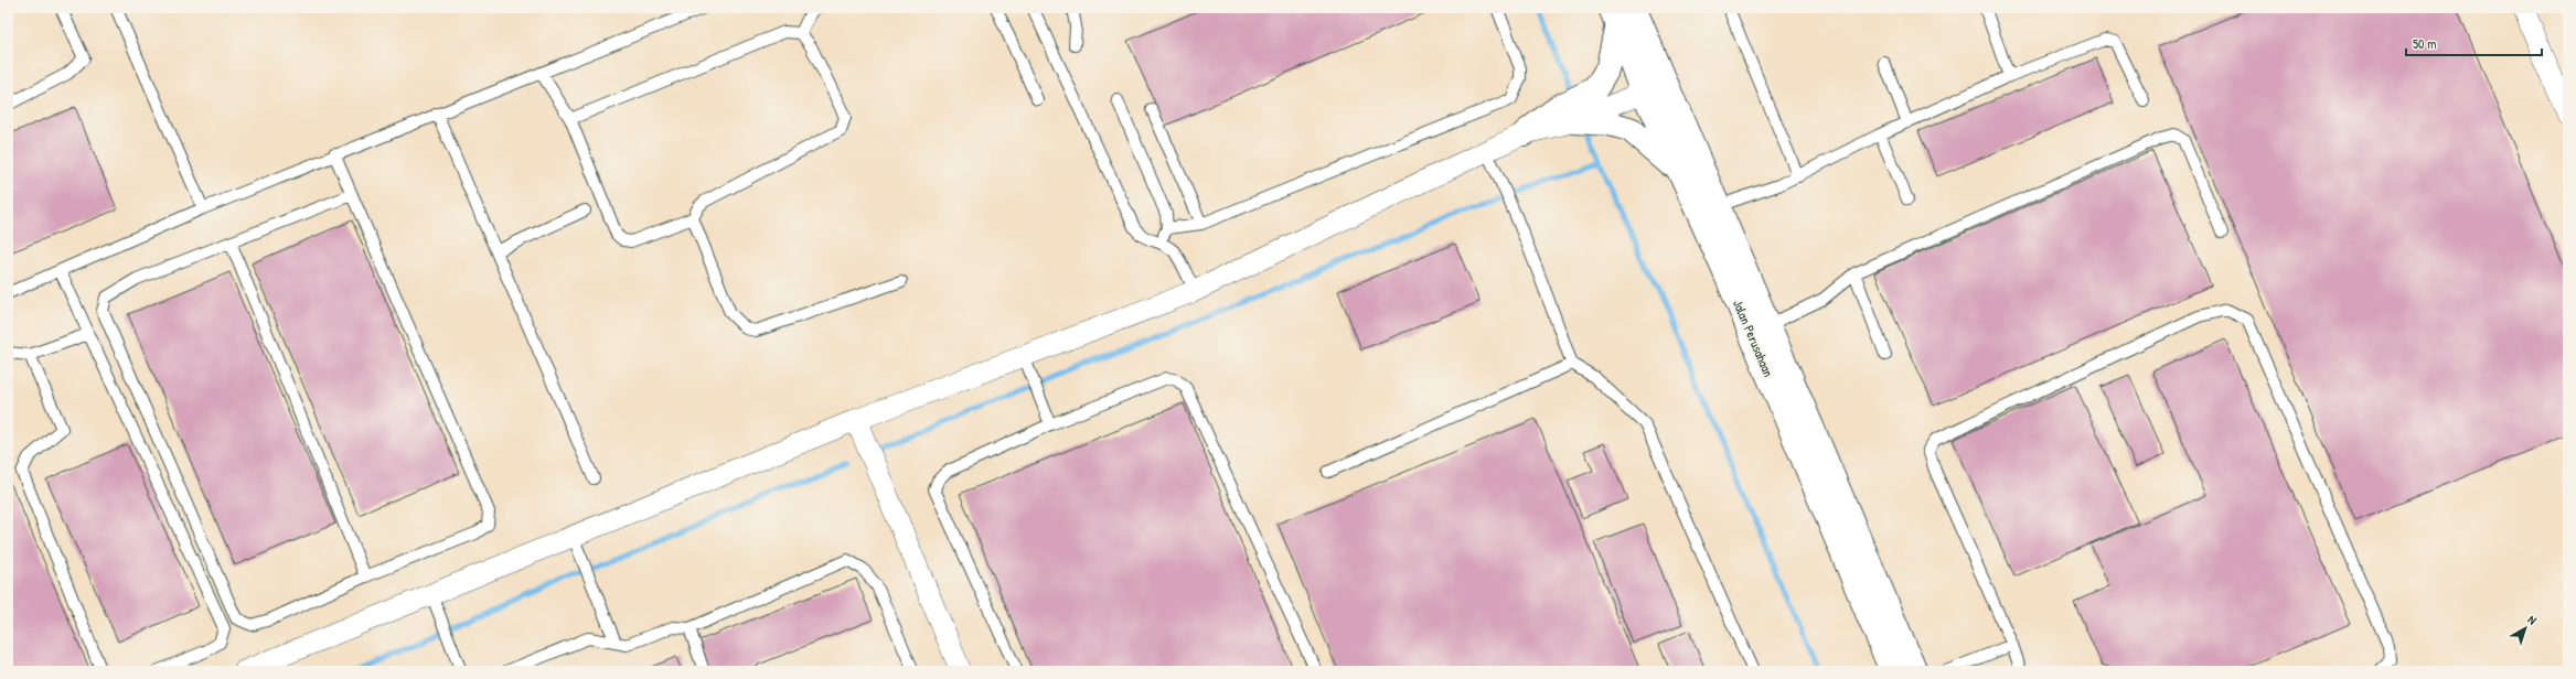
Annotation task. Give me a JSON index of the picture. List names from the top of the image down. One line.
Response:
{"streets":{"main road":["Jalan Perusahaan"]},"scale_bar":"50 m","north":"top right"}
